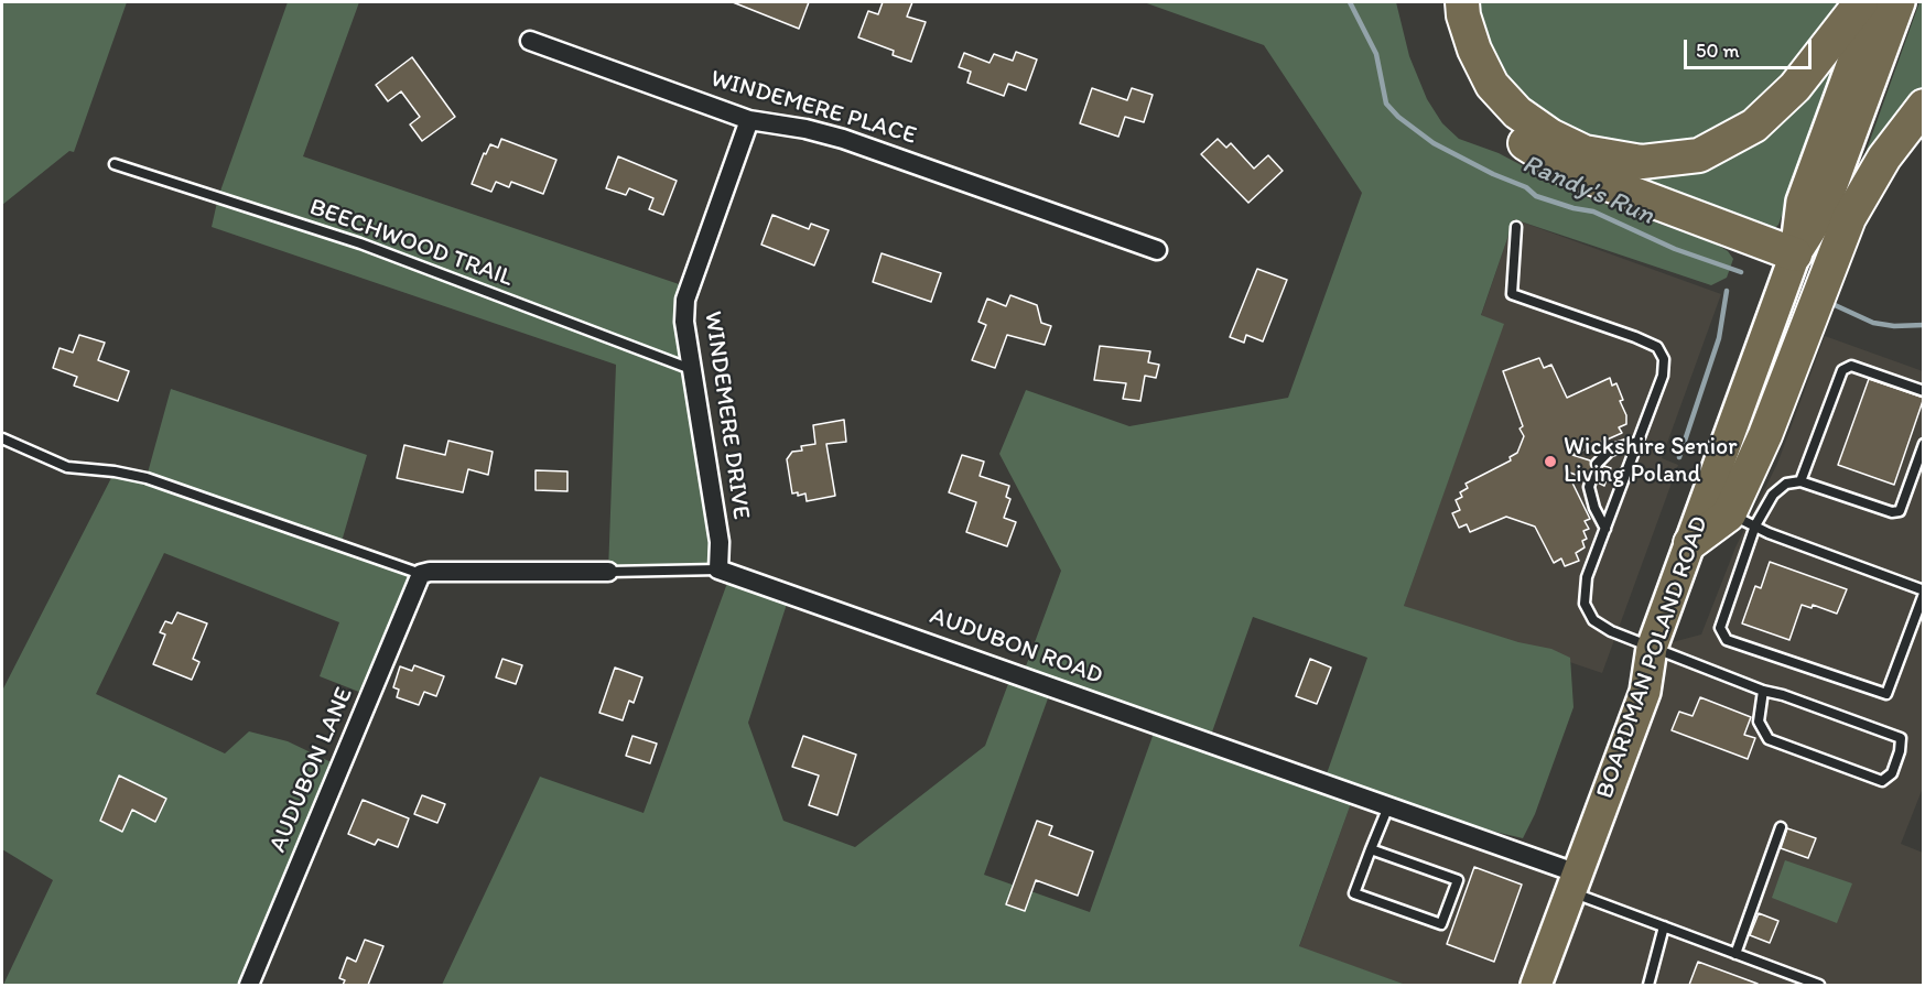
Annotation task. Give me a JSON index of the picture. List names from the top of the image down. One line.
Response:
{"streets":{"main road":["BOARDMAN POLAND ROAD"],"street":["WINDEMERE PLACE","WINDEMERE DRIVE","AUDUBON ROAD","AUDUBON LANE"],"lane":["BEECHWOOD TRAIL"]},"crossings":[["WINDEMERE PLACE","WINDEMERE DRIVE"],["BEECHWOOD TRAIL","WINDEMERE DRIVE"],["WINDEMERE DRIVE","AUDUBON ROAD"],["AUDUBON ROAD","BOARDMAN POLAND ROAD"],["AUDUBON ROAD","AUDUBON LANE"]],"water":["Randy's Run"],"places":["Wickshire Senior Living Poland"],"scale_bar":"50 m"}
